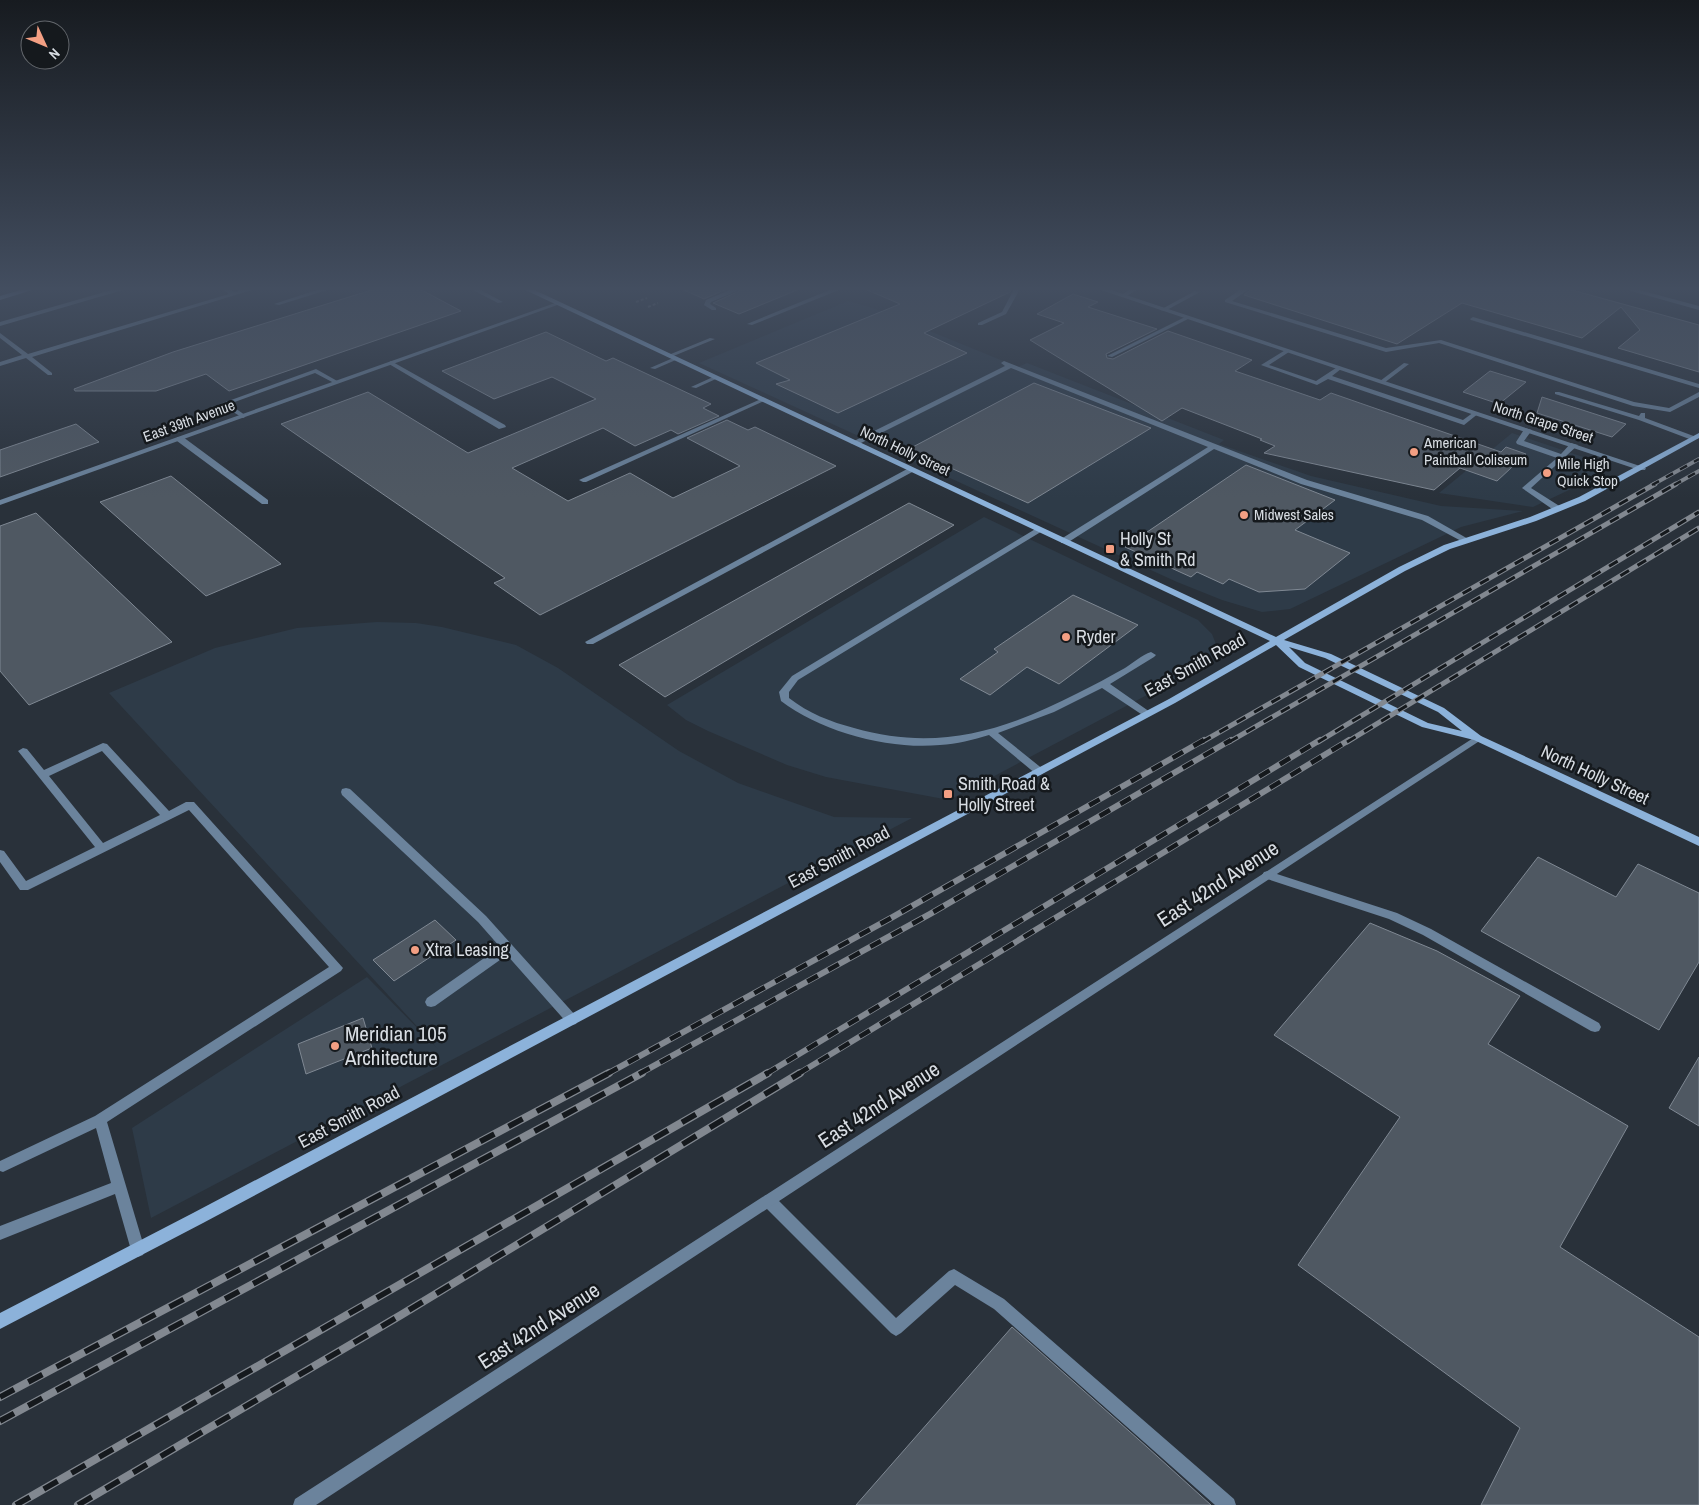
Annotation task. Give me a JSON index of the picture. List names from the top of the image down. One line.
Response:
{"streets":{"street":["East 39th Avenue","North Grape Street","North Holly Street","East Smith Road","East 42nd Avenue"]},"crossings":[["North Grape Street","East Smith Road"],["North Holly Street","East Smith Road"],["North Holly Street","East 42nd Avenue"]],"places":{"other":["American Paintball Coliseum","Mile High Quick Stop","Midwest Sales","Ryder","Xtra Leasing","Meridian 105 Architecture"],"transit":["Holly St & Smith Rd","Smith Road & Holly Street"]},"north":"bottom right"}
